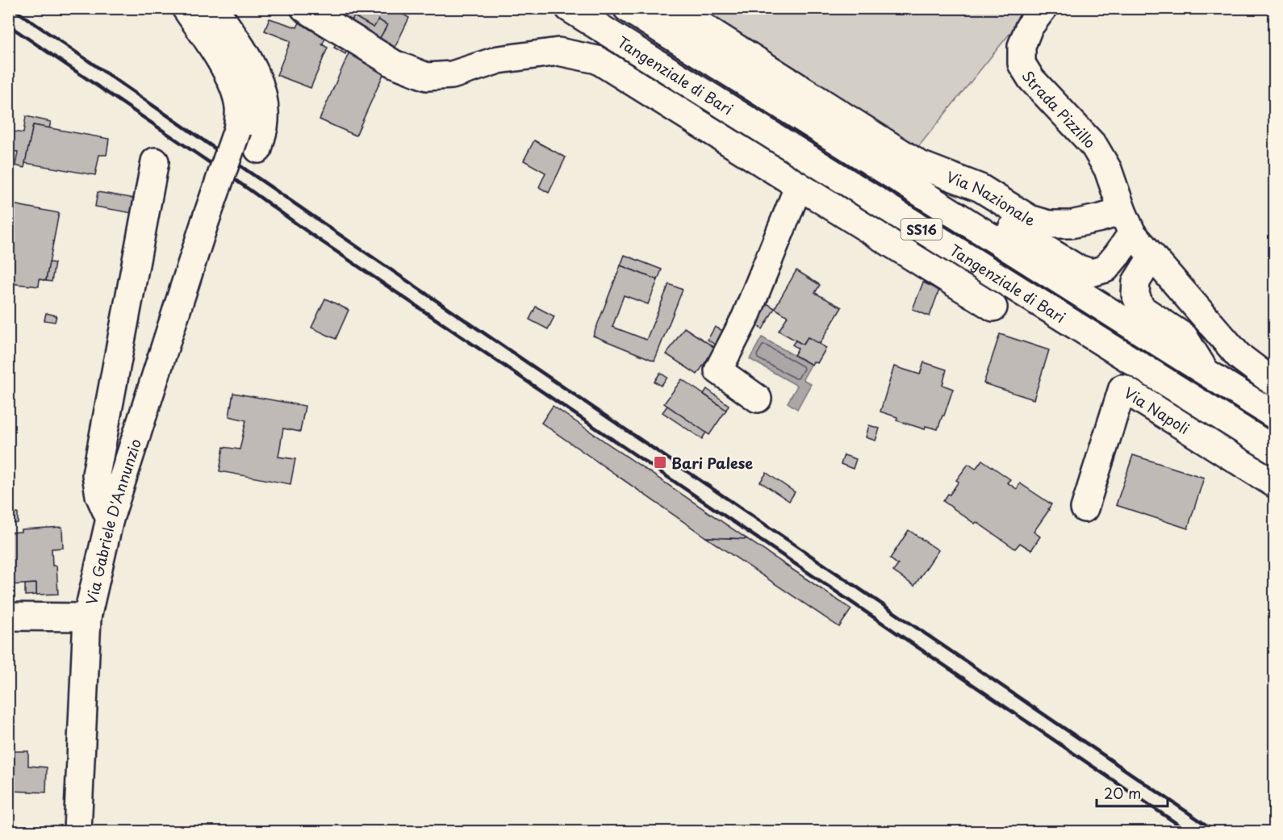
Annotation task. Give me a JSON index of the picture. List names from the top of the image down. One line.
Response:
{"streets":{"main road":["Tangenziale di Bari","Strada Pizzillo","Via Nazionale","SS16","Via Napoli","Via Gabriele D'Annunzio"]},"crossings":[["Strada Pizzillo","Via Nazionale"]],"places":{"transit":["Bari Palese"]},"scale_bar":"20 m"}
